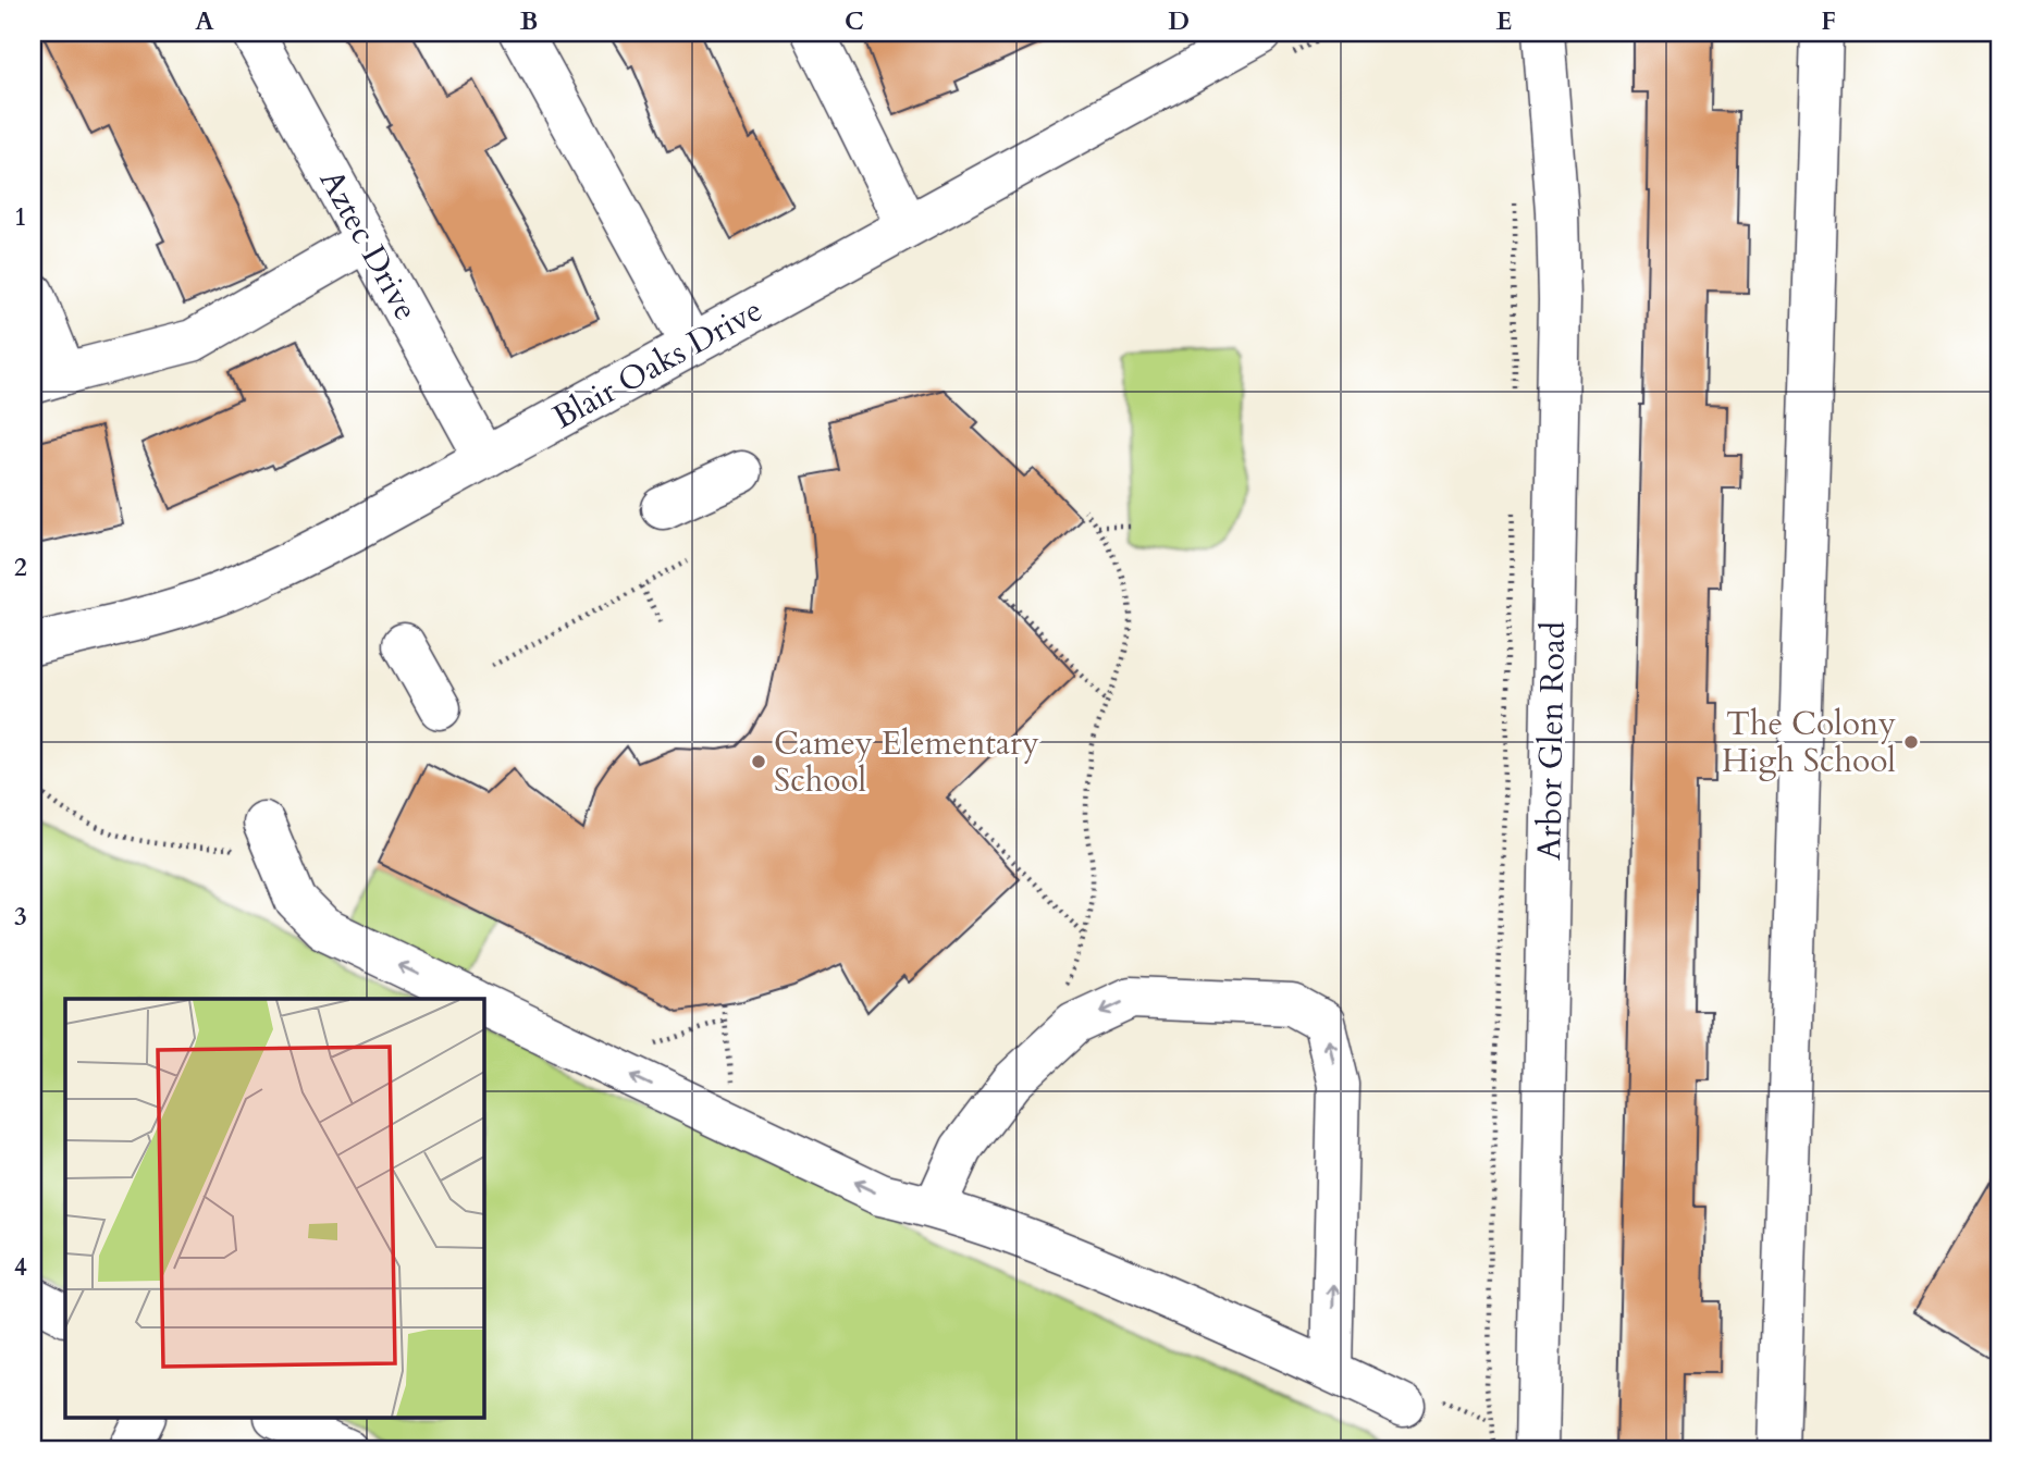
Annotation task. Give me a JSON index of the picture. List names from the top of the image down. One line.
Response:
{"streets":{"street":["Aztec Drive","Blair Oaks Drive","Arbor Glen Road"]},"crossings":[["Aztec Drive","Blair Oaks Drive"]],"places":["The Colony High School","Camey Elementary School"],"grid":{"columns":["A","B","C","D","E","F"],"rows":["1","2","3","4"]}}
